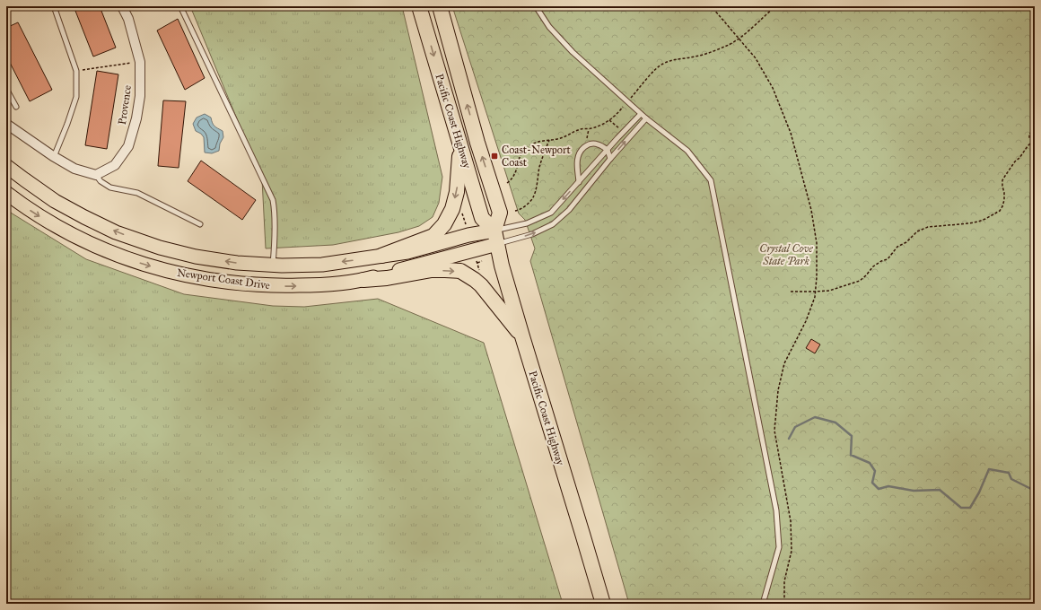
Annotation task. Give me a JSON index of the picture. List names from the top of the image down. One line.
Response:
{"streets":{"highway":["Pacific Coast Highway"],"main road":["Newport Coast Drive"],"street":["Provence"]},"crossings":[["Pacific Coast Highway","Newport Coast Drive"]],"parks":["Crystal Cove State Park"],"places":{"transit":["Coast-Newport Coast"]}}
